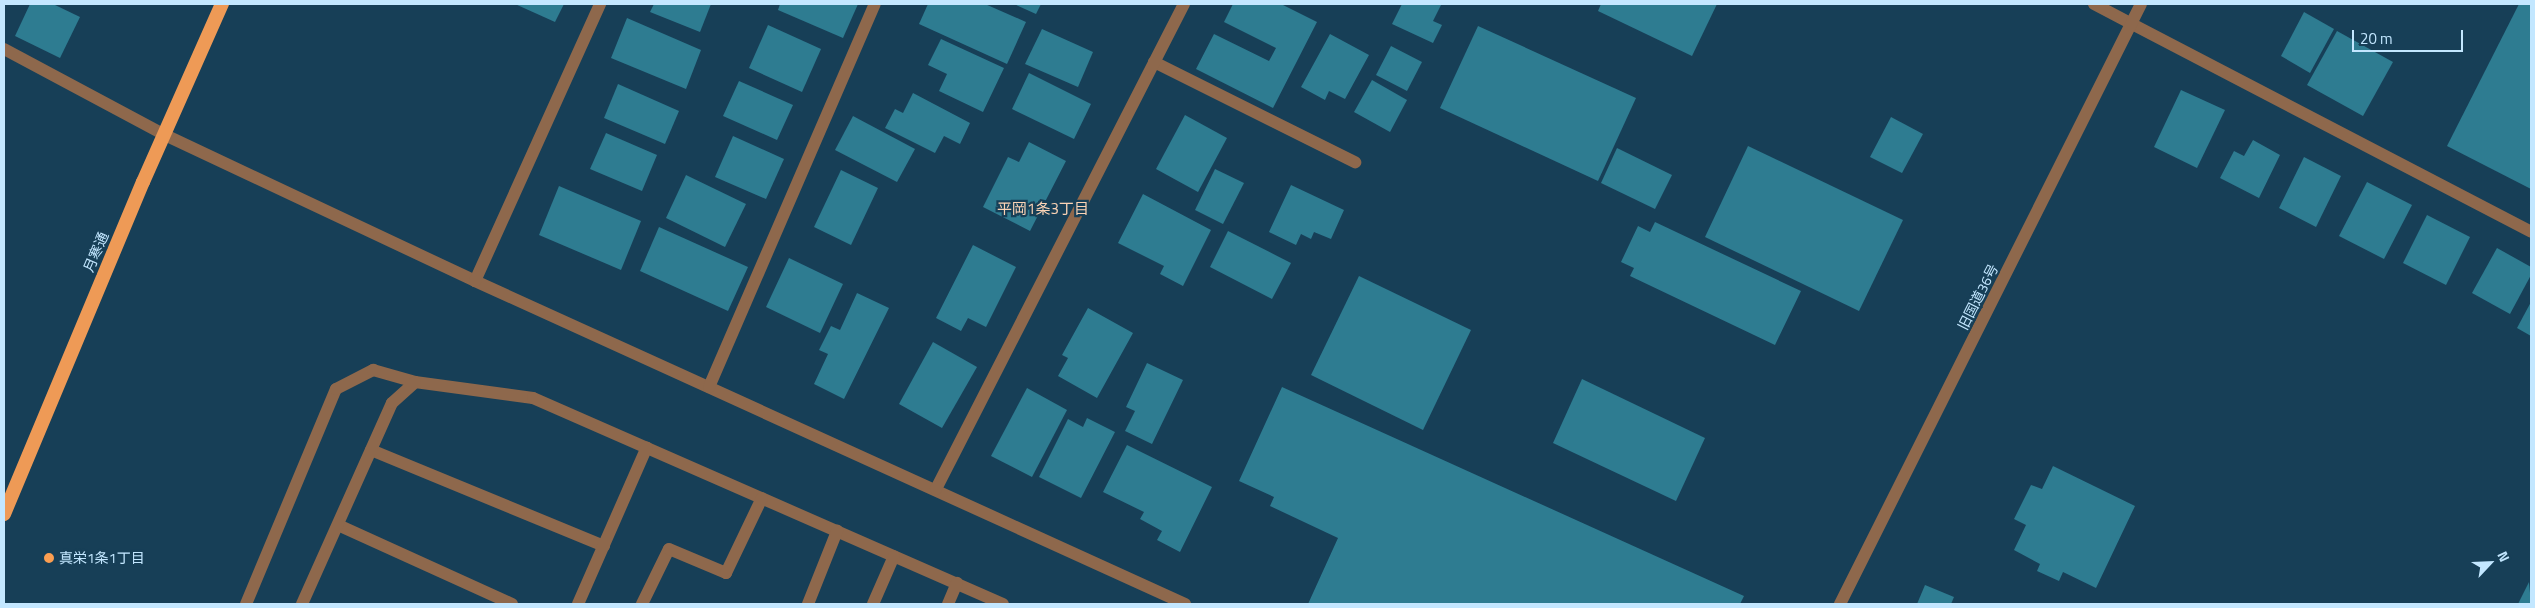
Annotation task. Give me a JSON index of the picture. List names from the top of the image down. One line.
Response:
{"streets":{"highway":["月寒通"],"street":["旧国道36号"]},"districts":["平岡1条3丁目"],"places":["真栄1条1丁目"],"scale_bar":"20 m","north":"top right"}
